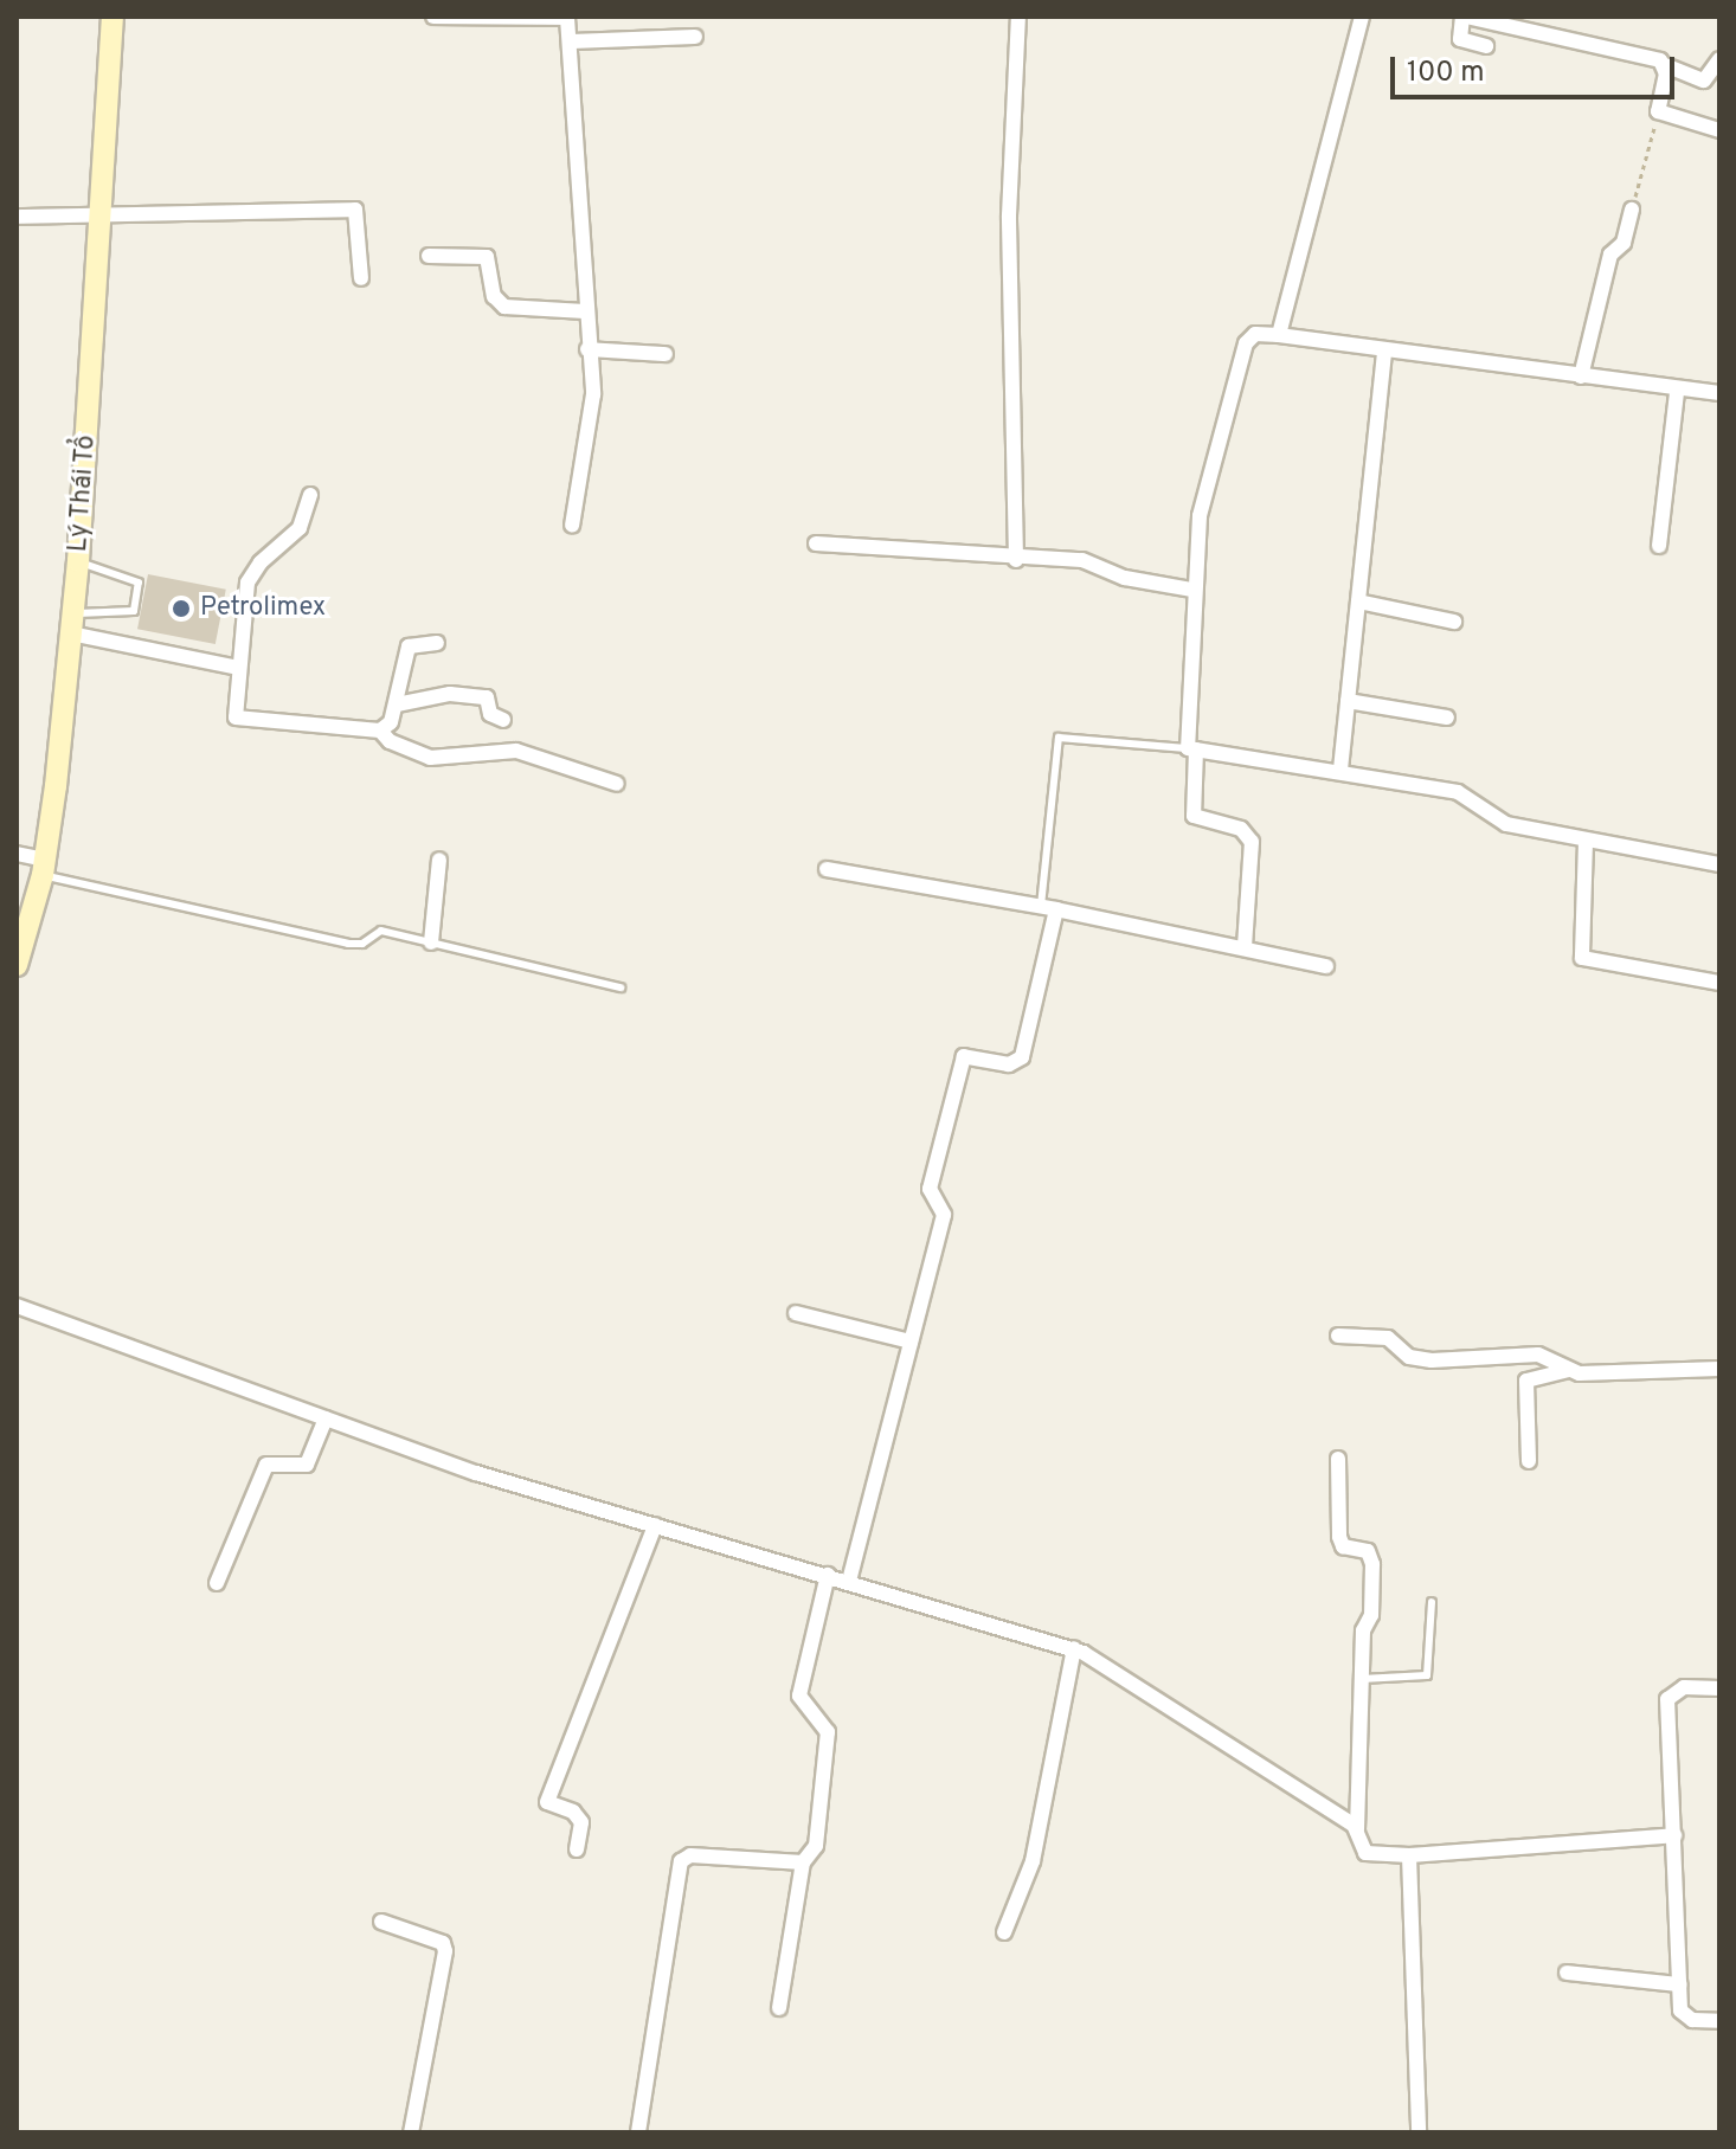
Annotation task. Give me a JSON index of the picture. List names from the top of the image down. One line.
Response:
{"streets":{"main road":["Lý Thái Tổ"]},"places":["Petrolimex"],"scale_bar":"100 m"}
